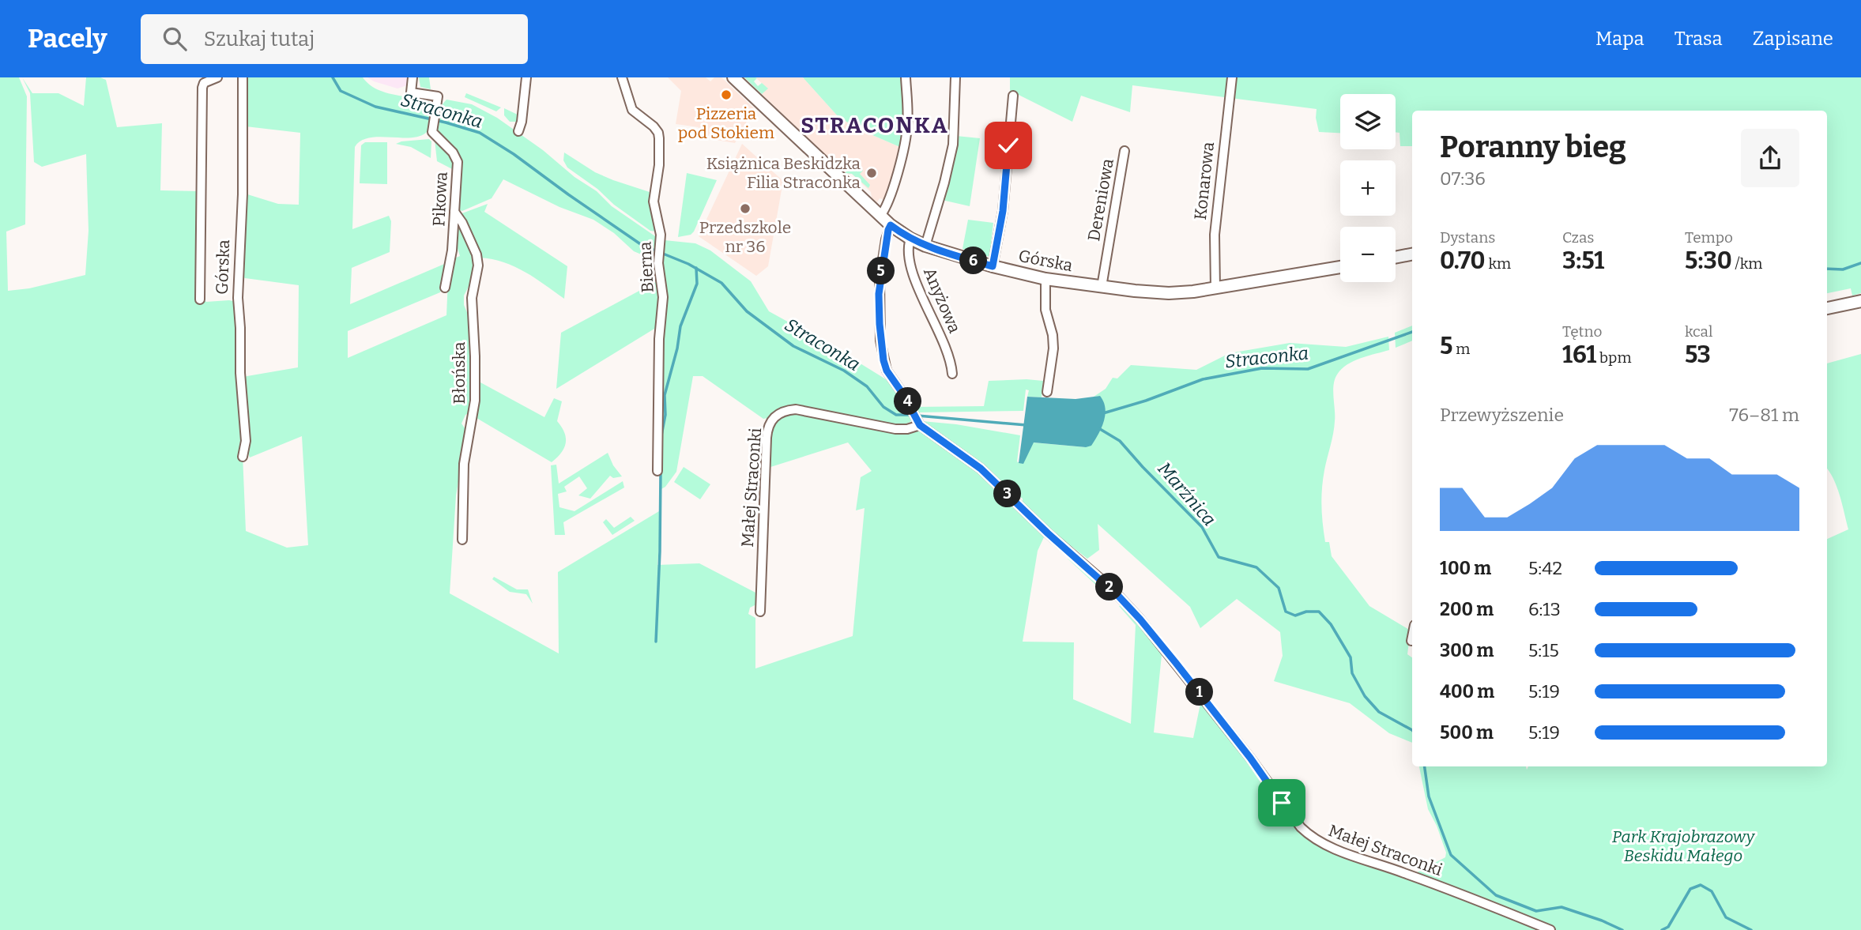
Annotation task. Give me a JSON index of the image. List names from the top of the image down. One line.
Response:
{"streets":{"street":["Konarowa","Pikowa","Dereniowa","Górska","Bierna","Anyżowa","Błońska","Małej Straconki"]},"crossings":[["Konarowa","Górska"],["Pikowa","Błońska"],["Dereniowa","Górska"],["Górska","Anyżowa"],["Górska","Małej Straconki"]],"districts":["STRACONKA"],"water":["Straconka","Marźnica"],"parks":["Park Krajobrazowy Beskidu Małego"],"places":["Pizzeria pod Stokiem","Książnica Beskidzka Filia Straconka","Przedszkole nr 36"],"page":{"header":"Pacely","search":"Szukaj tutaj","nav":["Mapa","Trasa","Zapisane"],"map_buttons":["+","−"],"heading":["Poranny bieg","07:36"],"stats":[["Dystans","0.70 km"],["Czas","3:51"],["Tempo","5:30 /km"],["5 m"],["Tętno","161 bpm"],["kcal","53"]],"pins":["6","5","4","3","2","1"],"chart":["Przewyższenie","76–81 m"],"list":[{"name":"100 m","note":"5:42"},{"name":"200 m","note":"6:13"},{"name":"300 m","note":"5:15"},{"name":"400 m","note":"5:19"},{"name":"500 m","note":"5:19"}]}}
